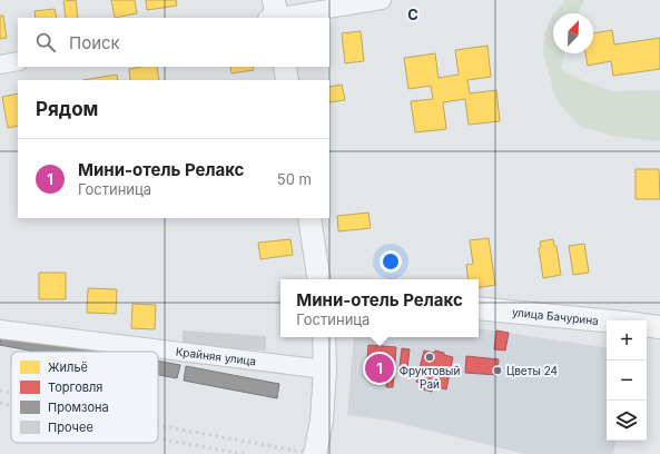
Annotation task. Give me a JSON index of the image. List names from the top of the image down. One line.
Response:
{"streets":{"street":["улица Бачурина","Крайняя улица"]},"places":["Фруктовый Рай","Цветы 24"],"legend":["Жильё","Торговля","Промзона","Прочее"],"north":"top right","page":{"search":"Поиск","heading":"Рядом","list":[{"mark":"1","name":"Мини-отель Релакс","note":"Гостиница","value":"50 m"}],"popup":["Мини-отель Релакс","Гостиница"],"map_buttons":["+","−"],"pins":"1"},"grid":{"columns":["C"]}}
